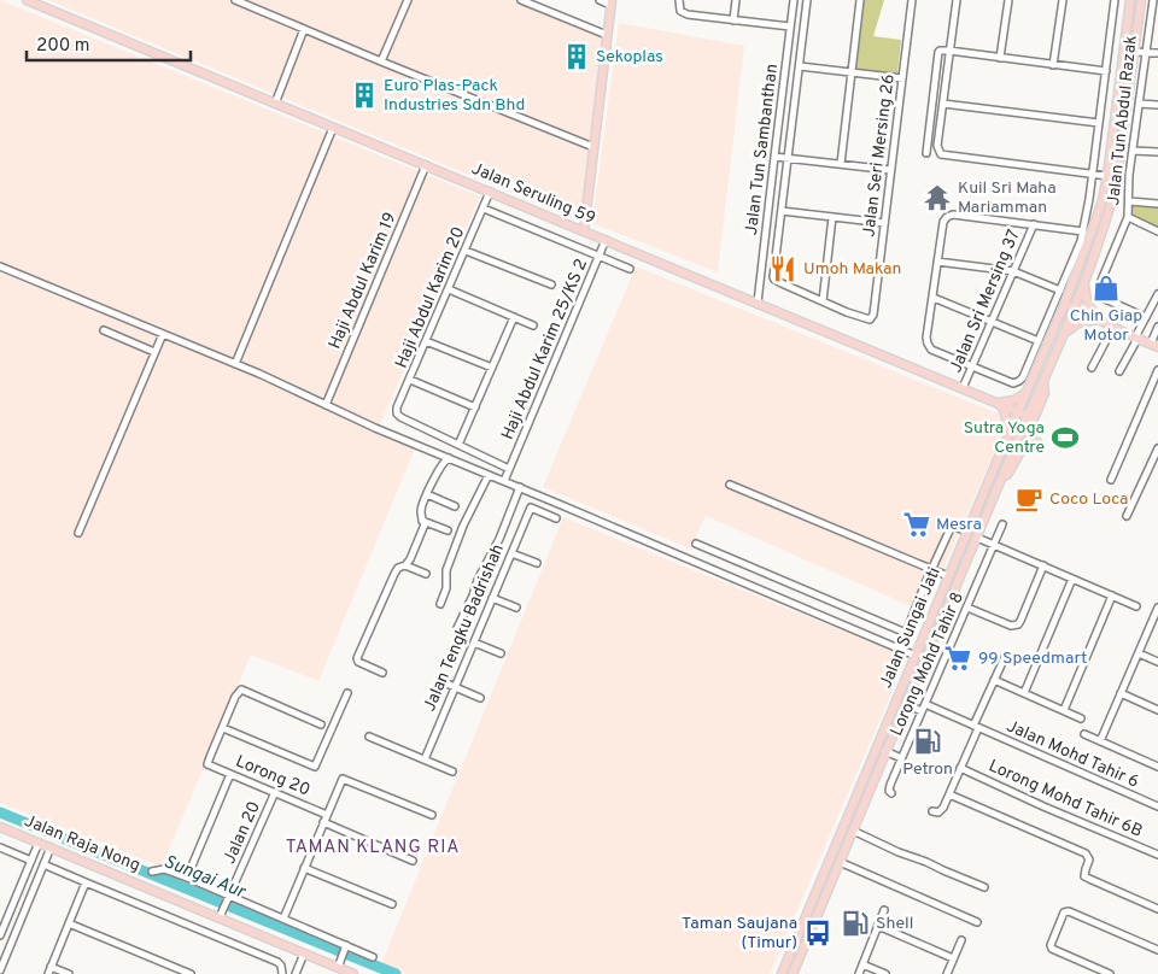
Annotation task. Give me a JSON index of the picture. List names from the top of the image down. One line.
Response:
{"streets":{"main road":["Jalan Tun Abdul Razak","Jalan Seruling 59","Jalan Sungai Jati","Jalan Raja Nong"],"street":["Jalan Tun Sambanthan","Jalan Seri Mersing 26","Haji Abdul Karim 19","Haji Abdul Karim 20","Jalan Sri Mersing 37","Haji Abdul Karim 25/KS 2","Jalan Tengku Badrishah","Lorong Mohd Tahir 8","Jalan Mohd Tahir 6","Lorong 20","Lorong Mohd Tahir 6B","Jalan 20"]},"crossings":[["Jalan Tun Abdul Razak","Jalan Sungai Jati"],["Jalan Tun Sambanthan","Jalan Seruling 59"],["Jalan Seruling 59","Haji Abdul Karim 19"],["Jalan Seruling 59","Haji Abdul Karim 20"],["Jalan Seruling 59","Jalan Sri Mersing 37"],["Jalan Seruling 59","Haji Abdul Karim 25/KS 2"],["Jalan Seruling 59","Jalan Sungai Jati"],["Jalan Sungai Jati","Jalan Mohd Tahir 6"],["Lorong Mohd Tahir 8","Jalan Mohd Tahir 6"],["Lorong 20","Jalan 20"],["Jalan 20","Jalan Raja Nong"]],"districts":["TAMAN KLANG RIA"],"water":["Sungai Aur"],"places":{"building":["Sekoplas","Euro Plas-Pack Industries Sdn Bhd"],"temple":["Kuil Sri Maha Mariamman"],"restaurant":["Umoh Makan"],"shop":["Chin Giap Motor"],"sports":["Sutra Yoga Centre"],"cafe":["Coco Loca"],"supermarket":["Mesra","99 Speedmart"],"fuel station":["Petron","Shell"],"bus stop":["Taman Saujana (Timur)"]},"scale_bar":"200 m"}
